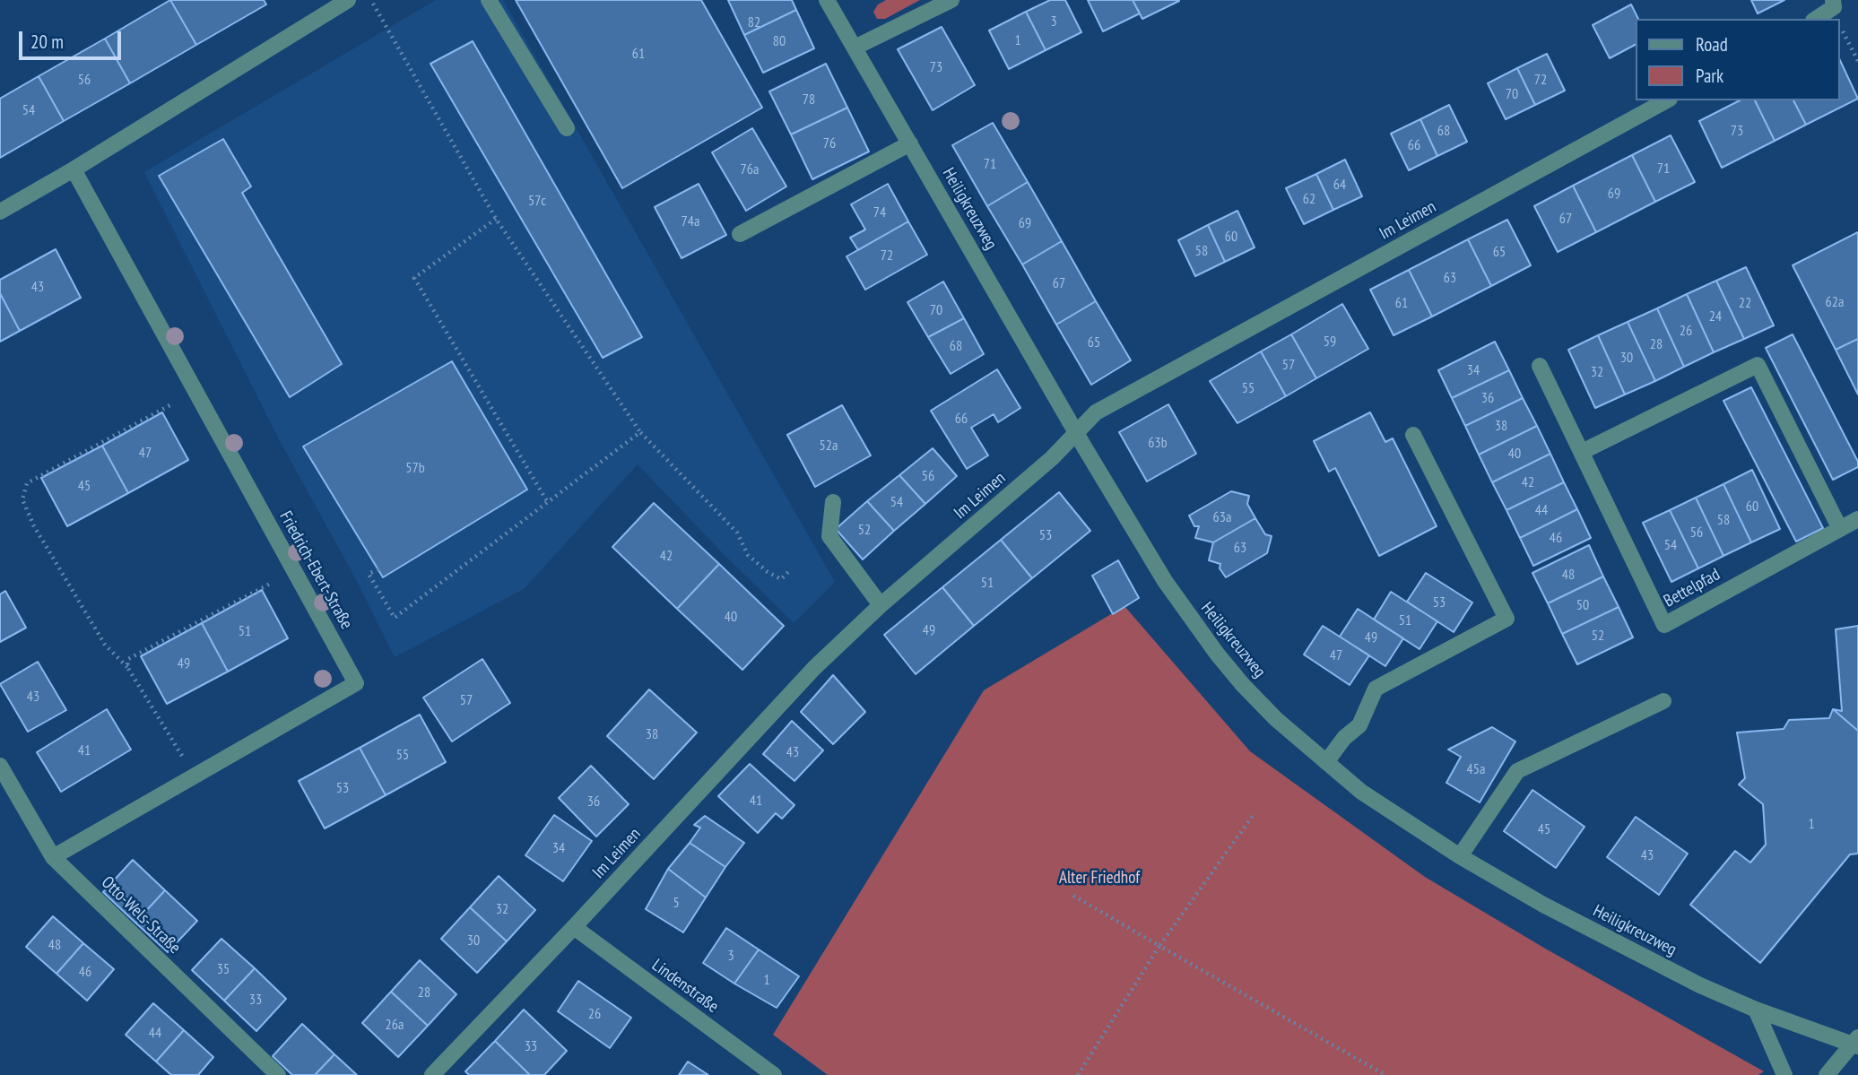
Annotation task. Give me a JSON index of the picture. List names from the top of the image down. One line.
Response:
{"streets":{"street":["Heiligkreuzweg","Im Leimen","Friedrich-Ebert-Straße","Bettelpfad","Otto-Wels-Straße","Lindenstraße"]},"crossings":[["Heiligkreuzweg","Im Leimen"],["Im Leimen","Lindenstraße"],["Friedrich-Ebert-Straße","Otto-Wels-Straße"]],"parks":["Alter Friedhof"],"house_numbers":["3","82","1","80","61","73","56","72","70","78","54","68","73","76","66","71","71","76a","64","69","62","57c","74","67","74a","69","60","58","65","72","63","67","43","62a","61","22","70","24","26","59","65","28","68","30","57","34","32","55","36","66","38","63b","52a","47","40","57b","56","42","45","54","60","44","63a","58","52","56","53","46","54","63","42","48","51","53","50","40","51","49","51","52","49","47","49","43","57","38","41","43","55","45a","53","41","36","1","45","34","43","5","32","30","48","3","35","46","1","28","33","26","26a","44","33"],"legend":["Road","Park"],"scale_bar":"20 m"}
